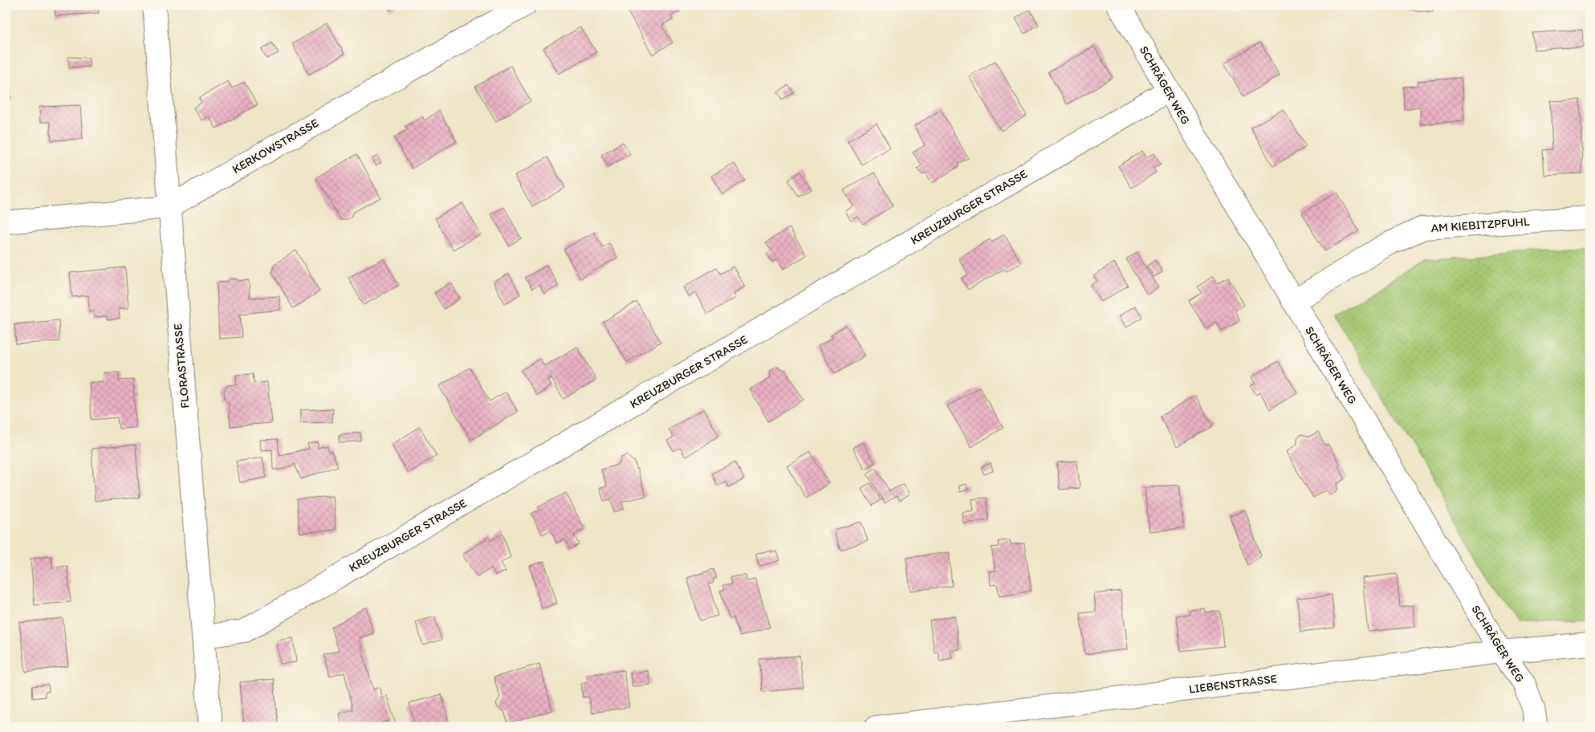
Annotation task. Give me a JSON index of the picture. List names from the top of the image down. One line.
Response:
{"streets":{"street":["SCHRÄGER WEG","KERKOWSTRASSE","KREUZBURGER STRASSE","AM KIEBITZPFUHL","FLORASTRASSE","LIEBENSTRASSE"]},"crossings":[["SCHRÄGER WEG","KREUZBURGER STRASSE"],["SCHRÄGER WEG","AM KIEBITZPFUHL"],["SCHRÄGER WEG","LIEBENSTRASSE"],["KERKOWSTRASSE","FLORASTRASSE"],["KREUZBURGER STRASSE","FLORASTRASSE"]]}
